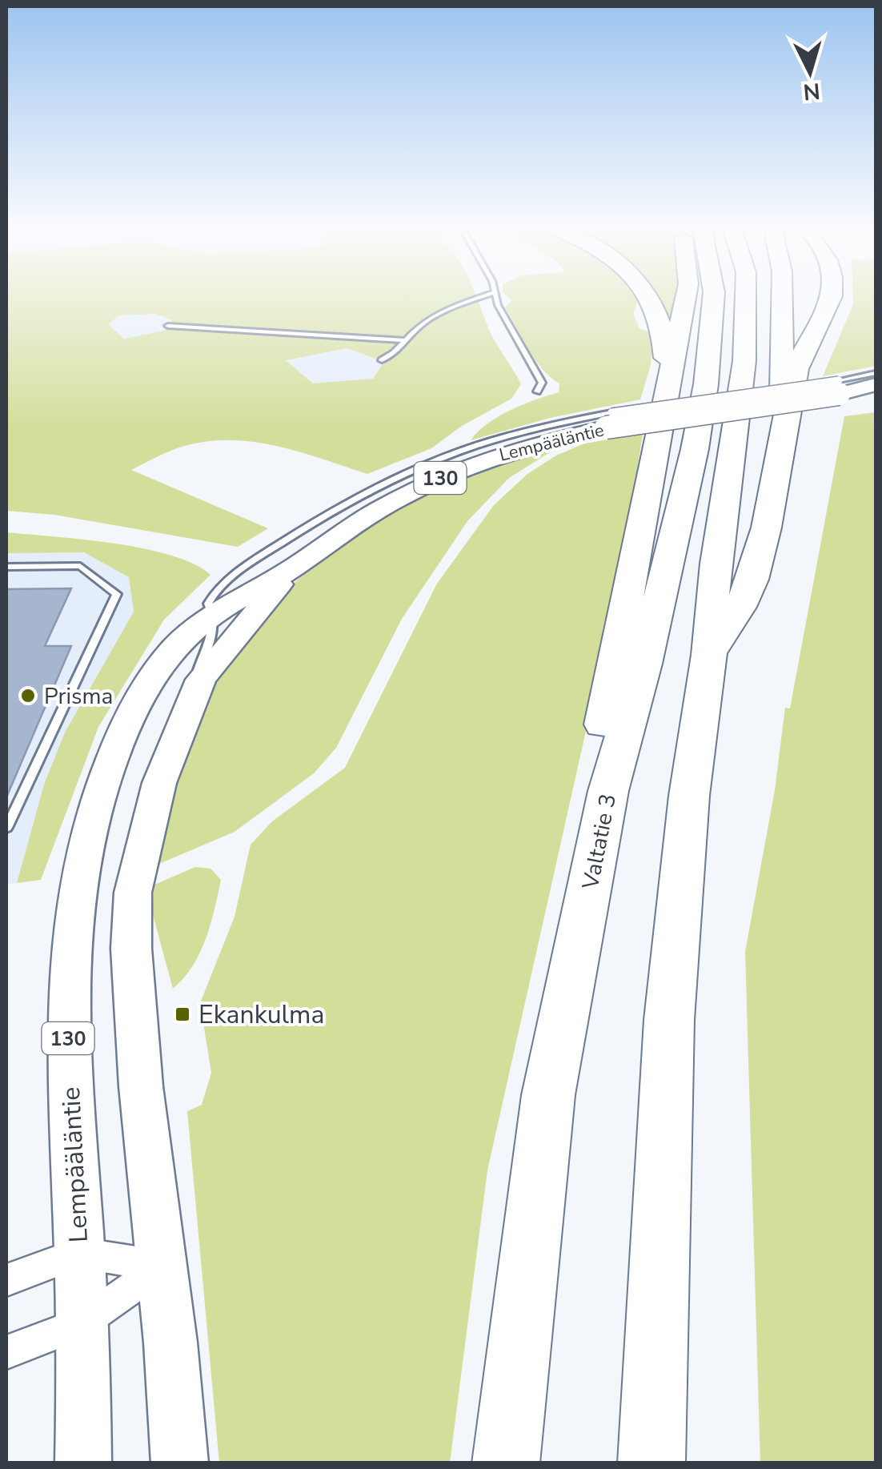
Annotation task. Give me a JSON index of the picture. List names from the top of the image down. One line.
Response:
{"streets":{"highway":["Valtatie 3"],"main road":["Lempääläntie","130"]},"places":{"other":["Prisma"],"transit":["Ekankulma"]},"north":"bottom"}
